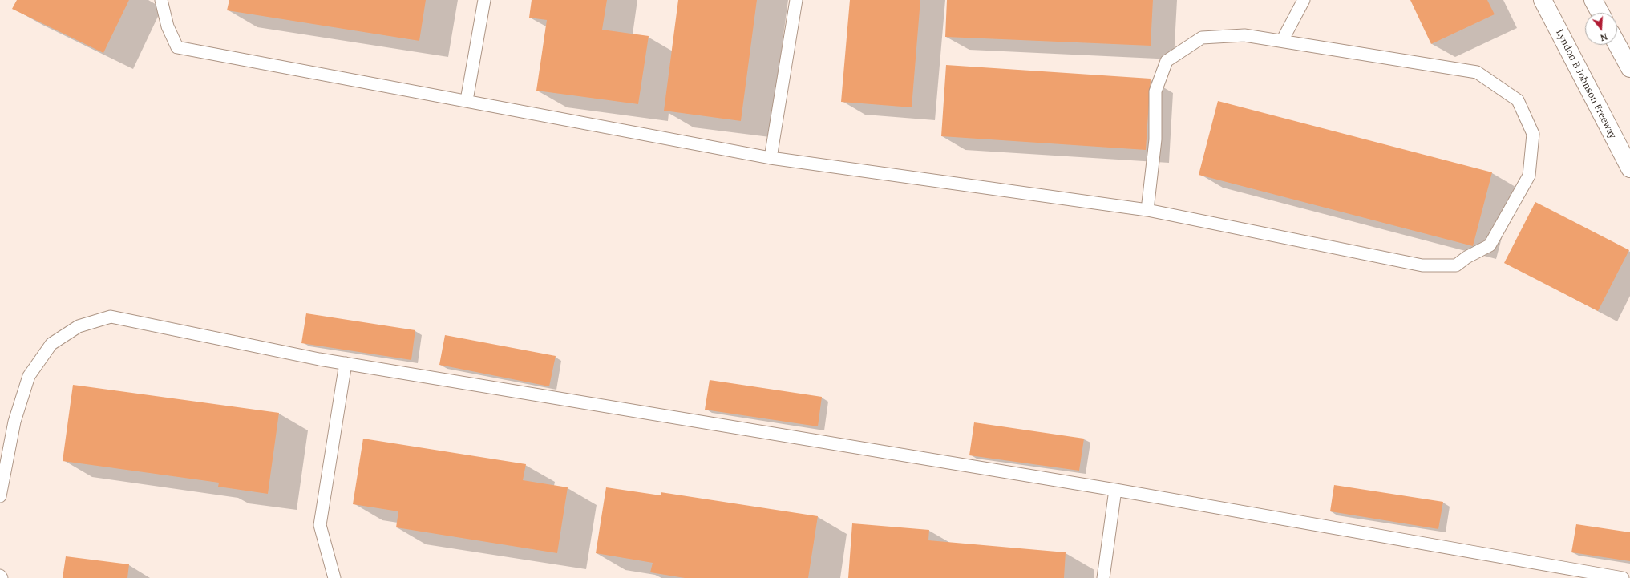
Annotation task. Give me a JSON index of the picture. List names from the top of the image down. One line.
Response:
{"streets":{"main road":["Lyndon B Johnson Freeway"]},"north":"bottom"}
